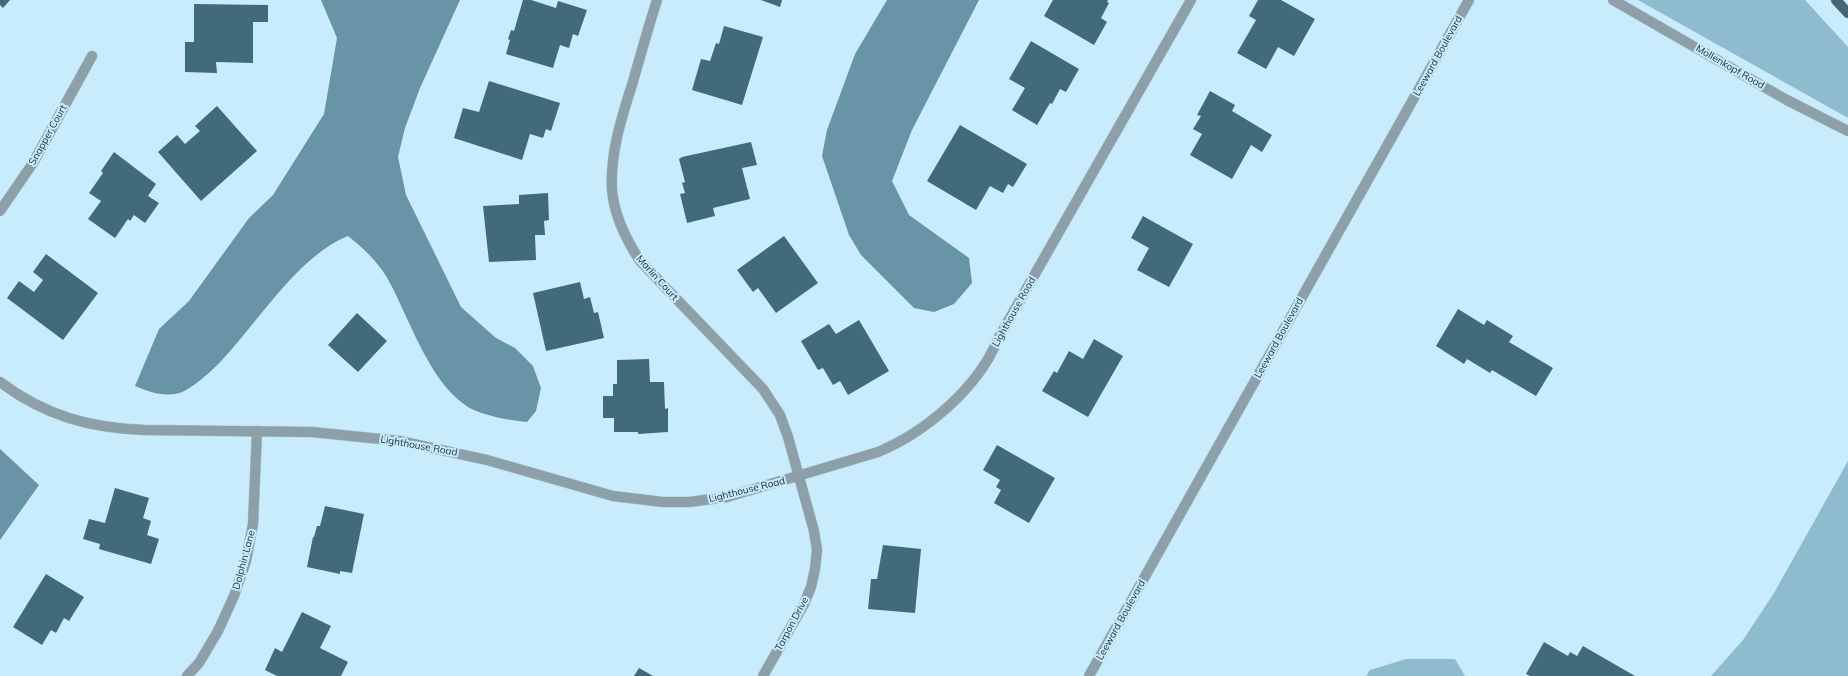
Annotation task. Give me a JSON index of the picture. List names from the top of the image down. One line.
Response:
{"streets":{"street":["Leeward Boulevard","Mollenkopf Road","Snapper Court","Marlin Court","Lighthouse Road","Dolphin Lane","Tarpon Drive"]},"crossings":[["Marlin Court","Lighthouse Road"],["Marlin Court","Tarpon Drive"],["Lighthouse Road","Dolphin Lane"],["Lighthouse Road","Tarpon Drive"]]}
